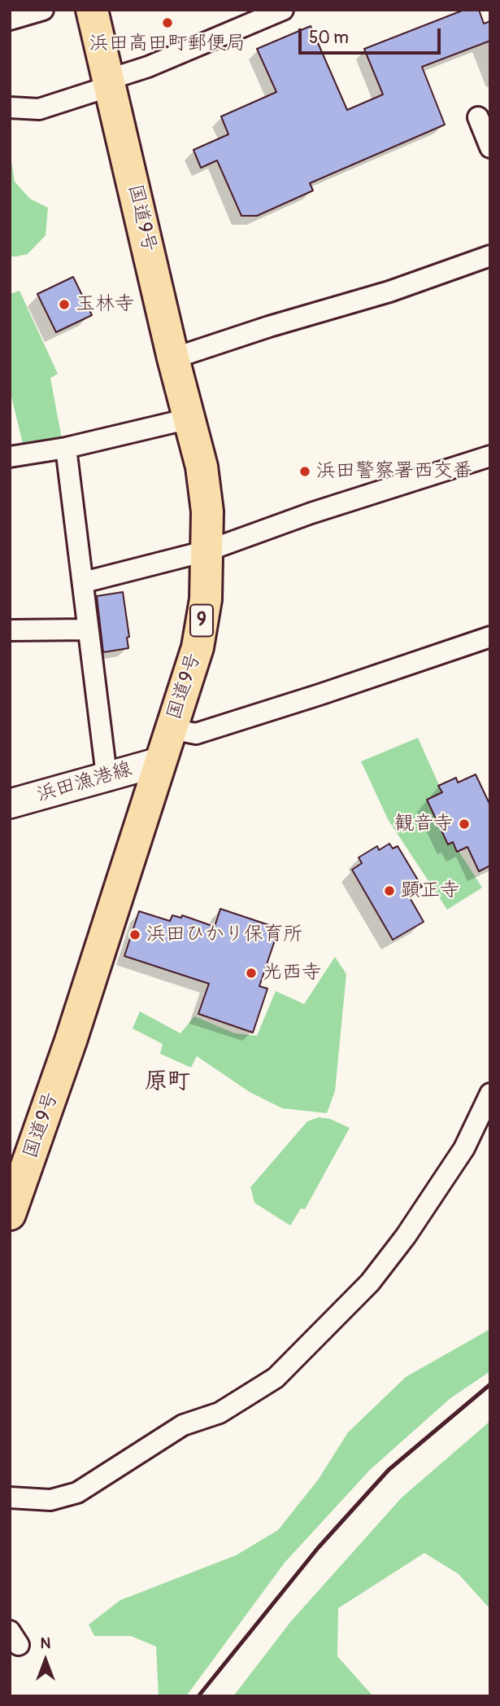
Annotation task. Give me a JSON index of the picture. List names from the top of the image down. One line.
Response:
{"streets":{"highway":["国道9号","9"],"main road":["浜田漁港線"]},"crossings":[["国道9号","浜田漁港線"]],"districts":["原町"],"places":["浜田高田町郵便局","玉林寺","浜田警察署西交番","観音寺","顕正寺","浜田ひかり保育所","光西寺"],"scale_bar":"50 m","north":"top"}
